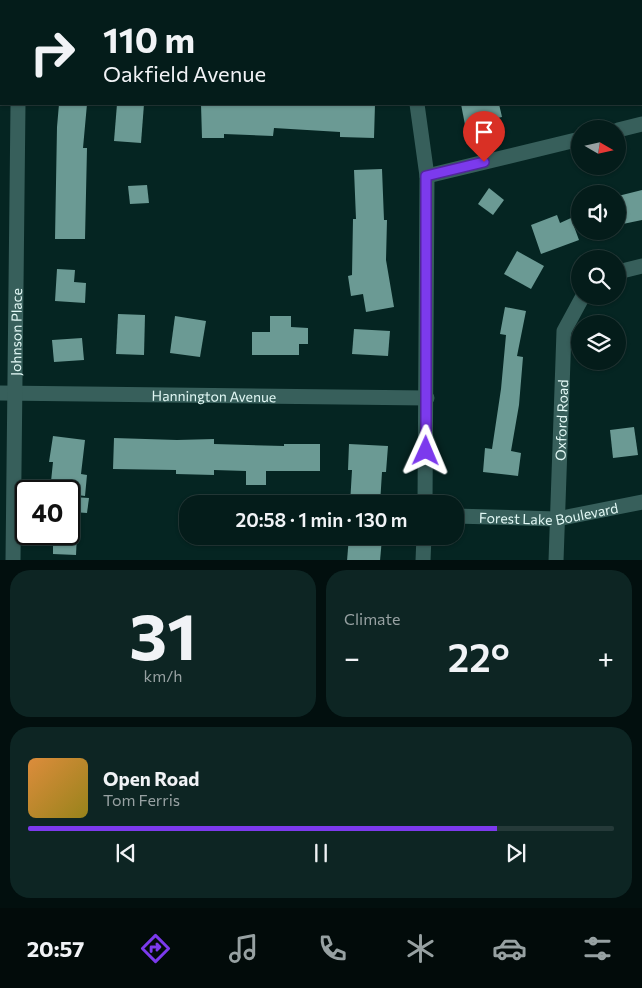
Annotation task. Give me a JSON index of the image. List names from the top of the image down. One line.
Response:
{"streets":{"street":["Johnson Place","Hannington Avenue","Oxford Road","Forest Lake Boulevard"]},"crossings":[["Johnson Place","Hannington Avenue"],["Oxford Road","Forest Lake Boulevard"]],"north":"right","page":{"turn":["110 m","Oakfield Avenue"],"limit":"40","trip":"20:58 · 1 min · 130 m","tile":[["31","km/h"],"Climate"],"heat":["−","22°","+"],"song":["Open Road","Tom Ferris"],"tabs":"20:57"}}
